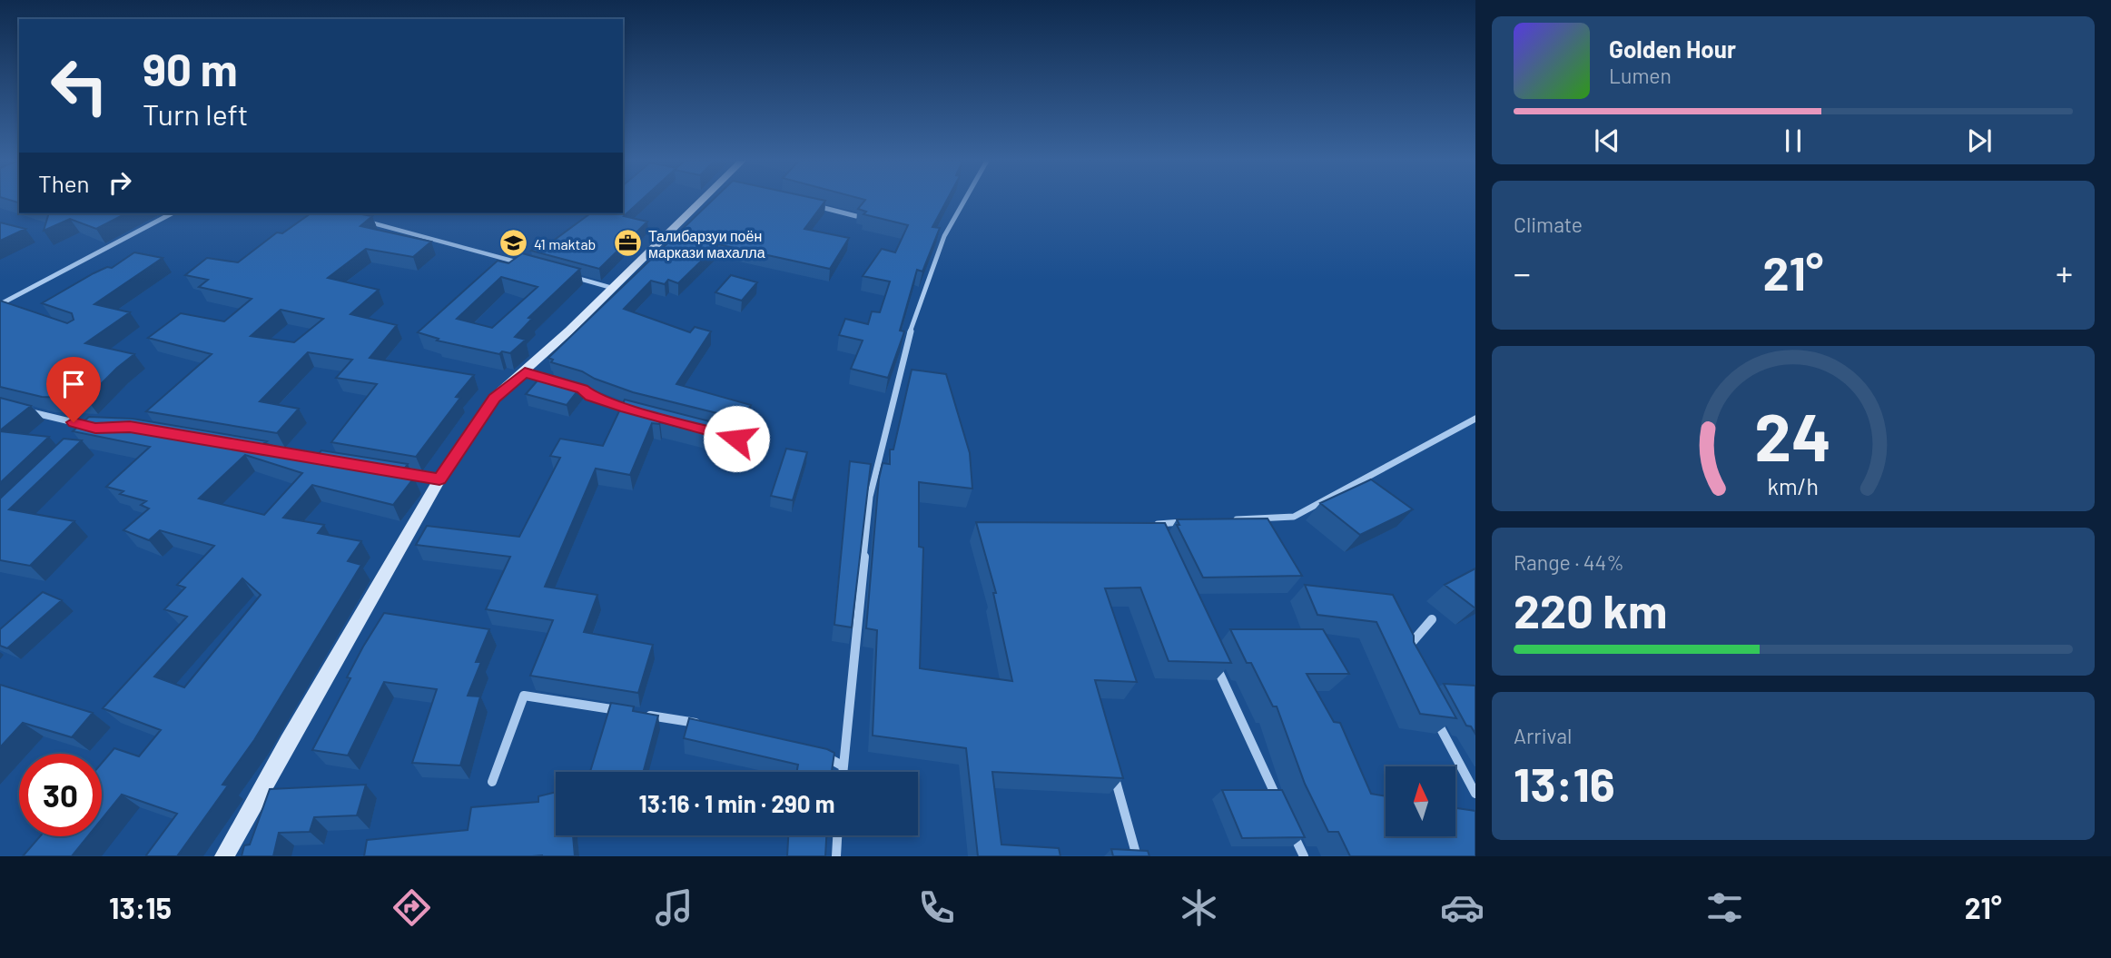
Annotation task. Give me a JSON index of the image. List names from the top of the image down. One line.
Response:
{"places":{"school or university":["41 maktab"],"office":["Талибарзуи поён маркази махалла"]},"north":"top","page":{"turn":["90 m","Turn left"],"song":["Golden Hour","Lumen"],"then":"Then","tile":["Climate",["Range · 44%","220 km"],["Arrival","13:16"]],"heat":["−","21°","+"],"limit":"30","trip":"13:16 · 1 min · 290 m","tabs":["13:15","21°"],"gauge":["24","km/h"]}}
